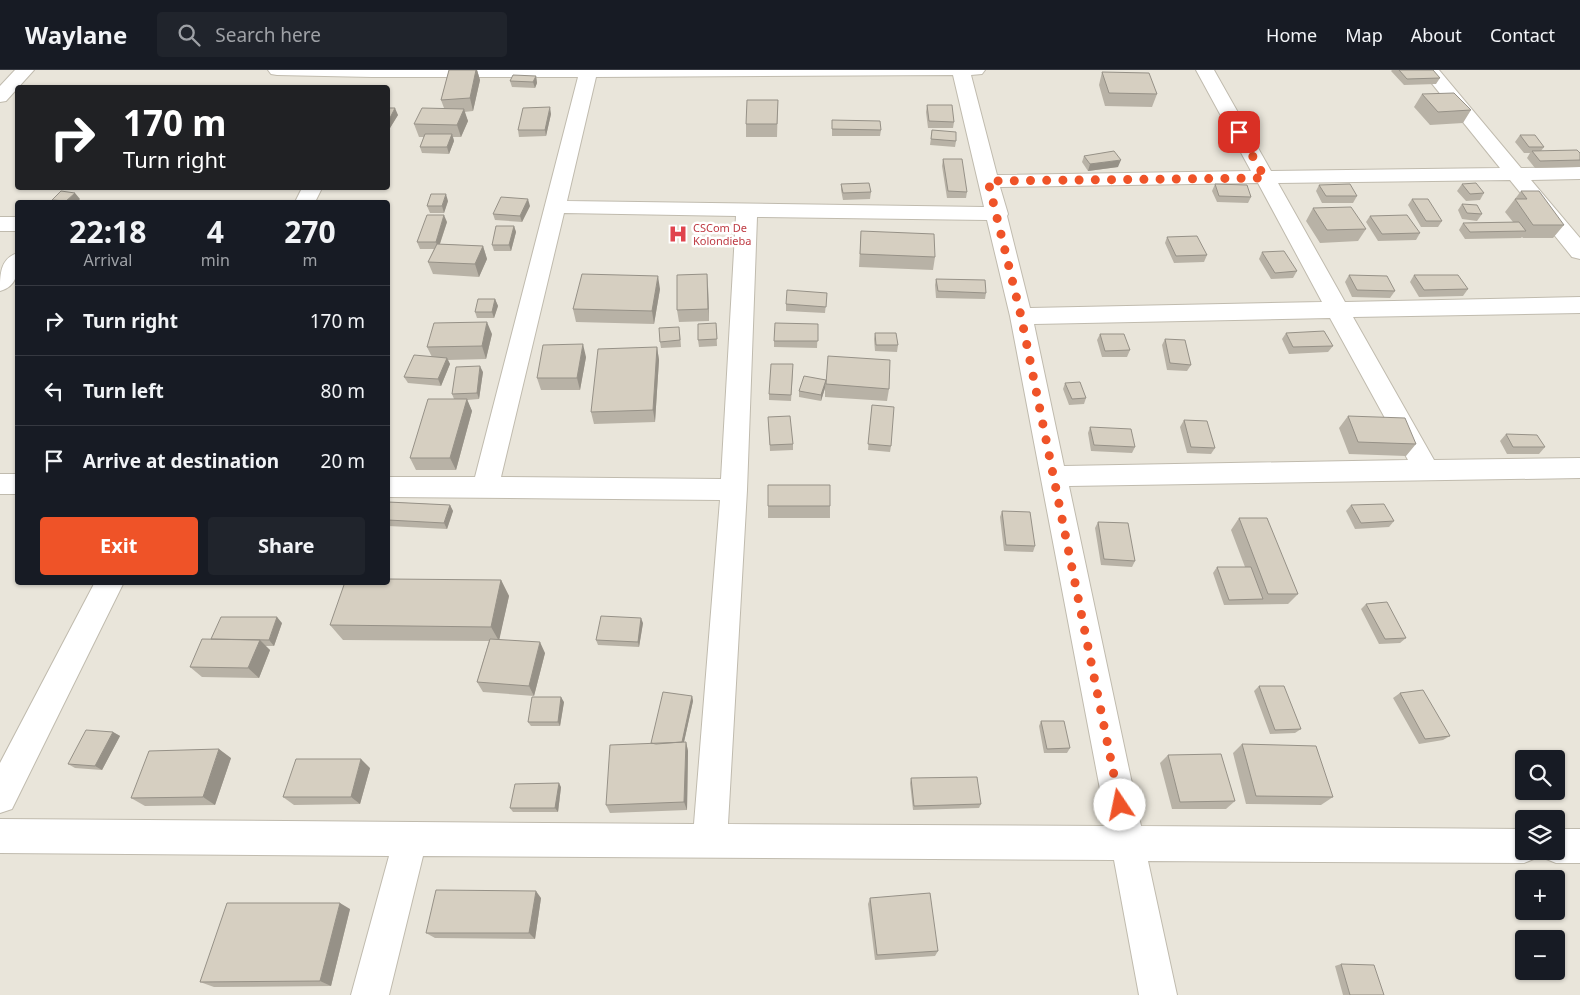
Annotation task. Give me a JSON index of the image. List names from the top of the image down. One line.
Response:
{"places":{"hospital":["CSCom De Kolondieba"]},"page":{"header":"Waylane","search":"Search here","nav":["Home","Map","About","Contact"],"turn":["170 m","Turn right"],"eta":["22:18","Arrival","4","min","270","m"],"list":[{"name":"Turn right","value":"170 m"},{"name":"Turn left","value":"80 m"},{"name":"Arrive at destination","value":"20 m"}],"buttons":["Exit","Share"],"map_buttons":["+","−"]}}
